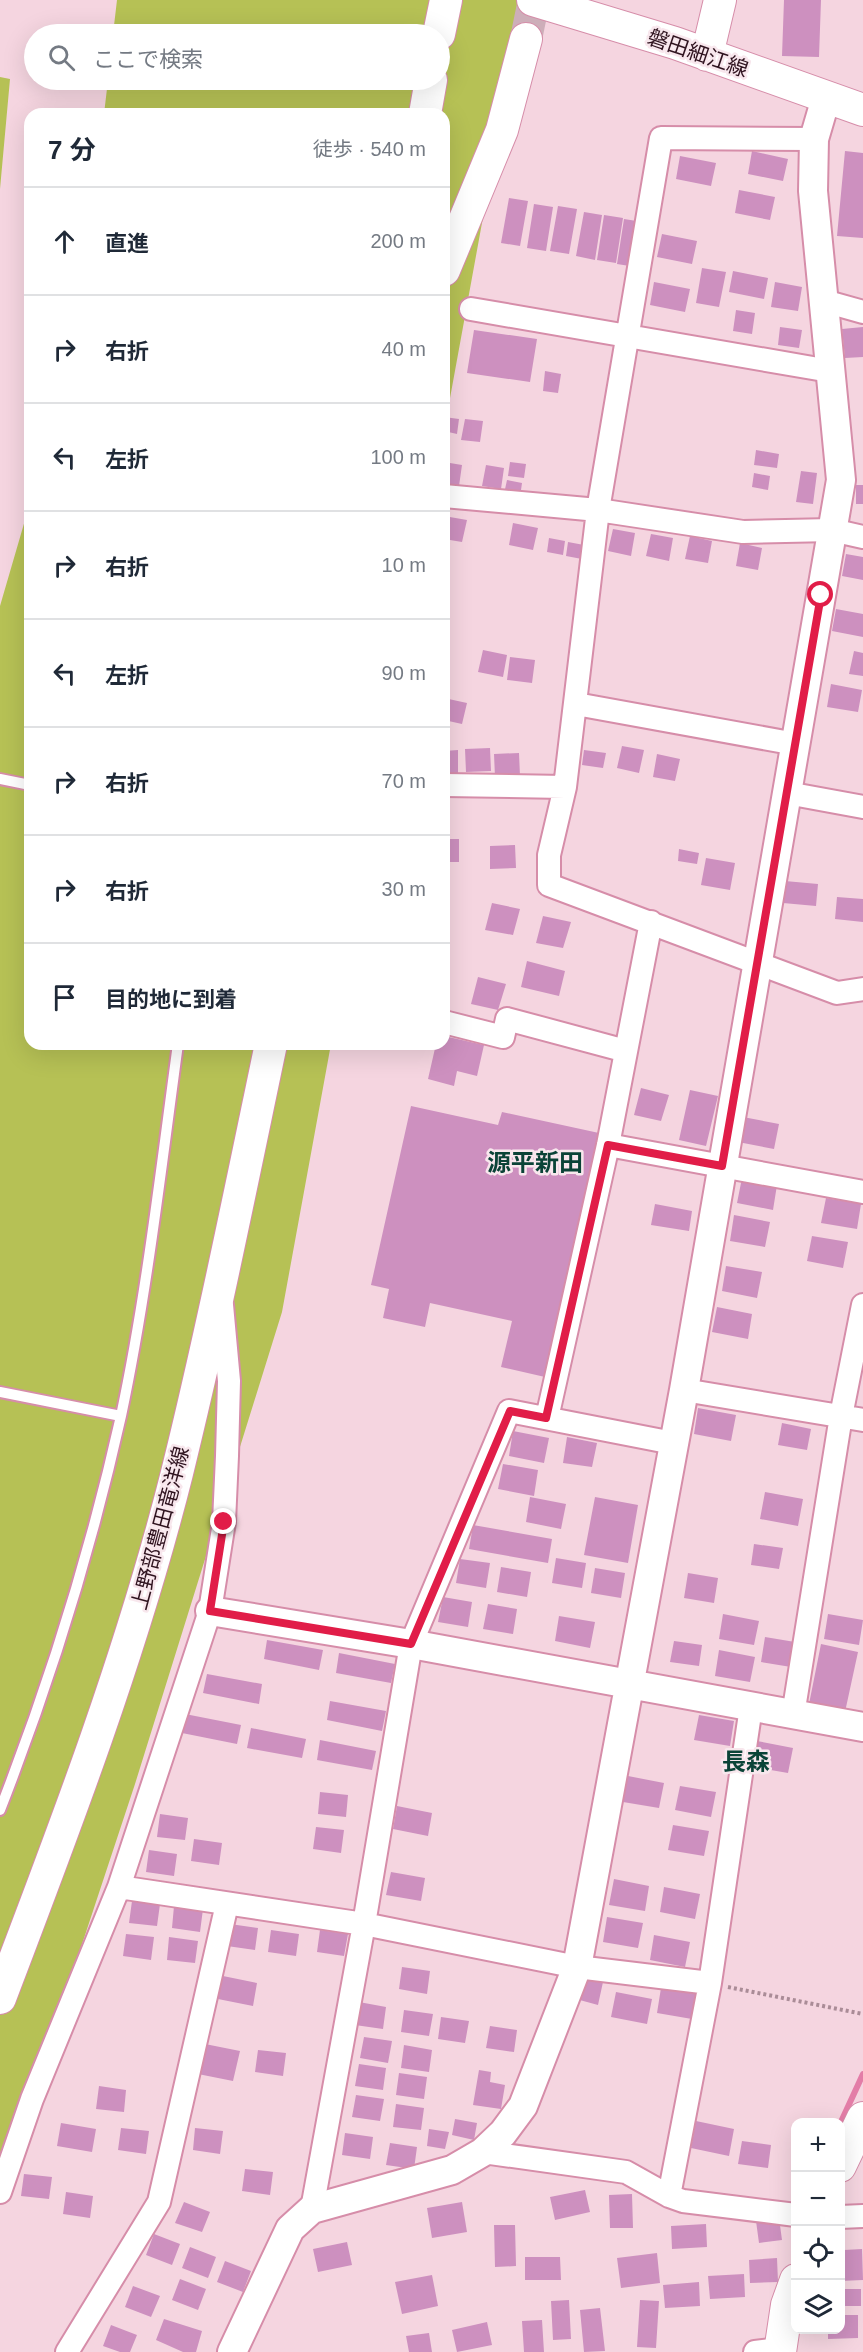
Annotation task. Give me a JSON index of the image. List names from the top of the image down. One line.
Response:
{"streets":{"main road":["磐田細江線","上野部豊田竜洋線"]},"districts":["源平新田","長森"],"page":{"search":"ここで検索","heading":["7 分","徒歩 · 540 m"],"list":[["直進","200 m"],["右折","40 m"],["左折","100 m"],["右折","10 m"],["左折","90 m"],["右折","70 m"],["右折","30 m"],"目的地に到着"],"map_buttons":["+","−"]}}
